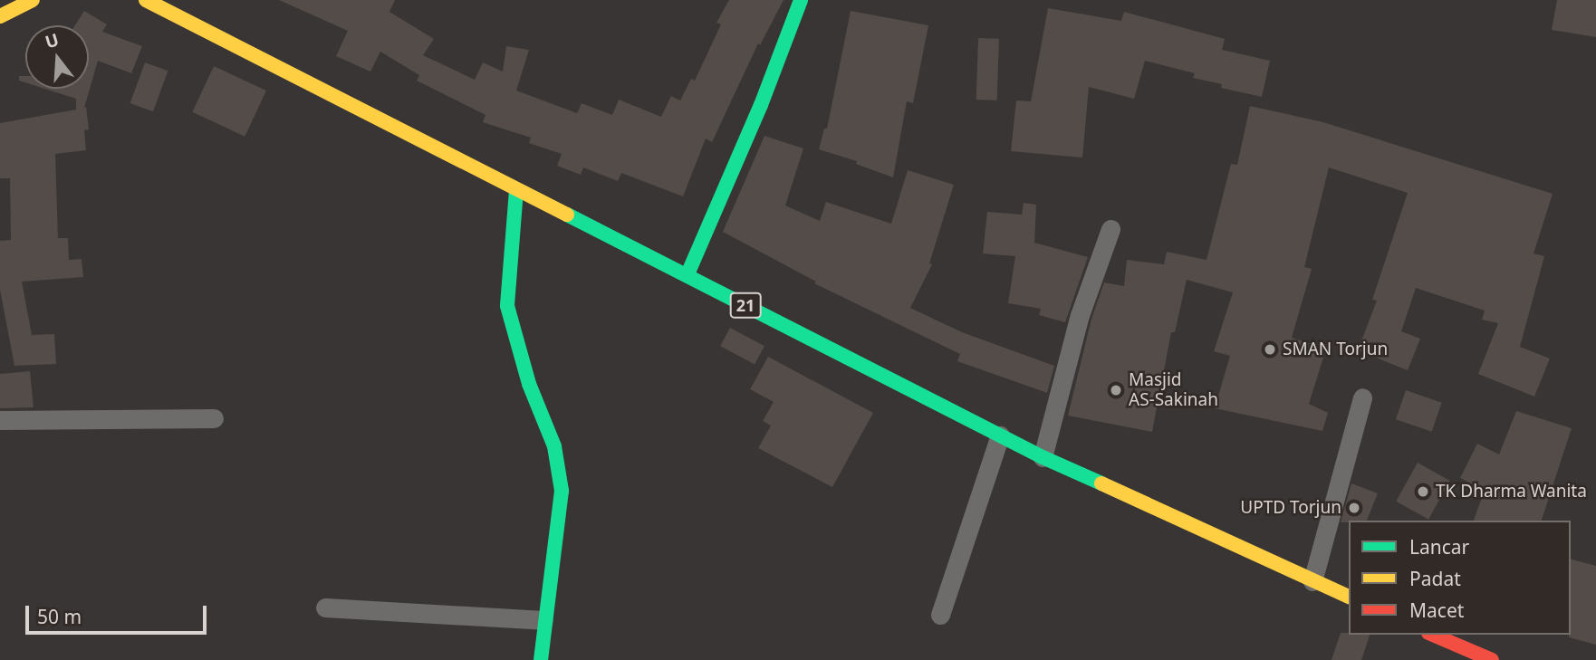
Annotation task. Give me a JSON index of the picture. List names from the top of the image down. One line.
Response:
{"streets":{"main road":["21"]},"places":["SMAN Torjun","Masjid AS-Sakinah","TK Dharma Wanita","UPTD Torjun"],"legend":["Lancar","Padat","Macet"],"scale_bar":"50 m","north":"top"}
